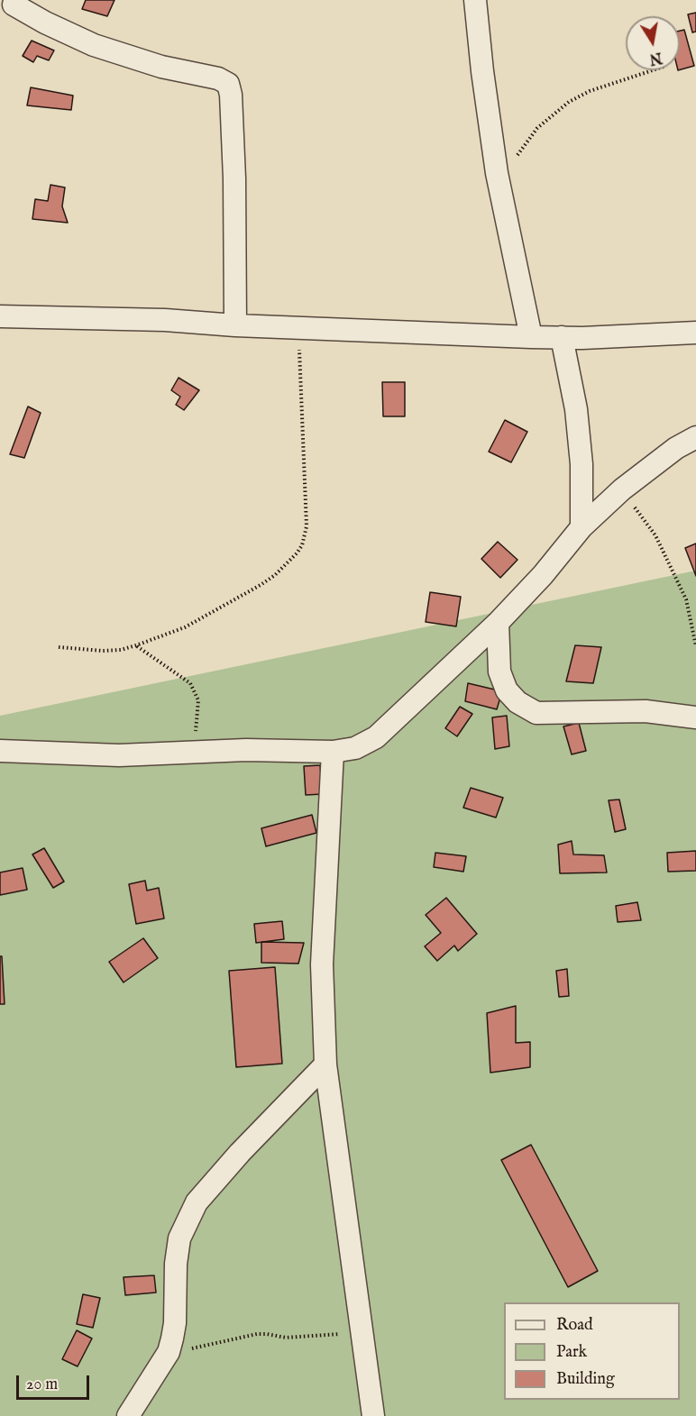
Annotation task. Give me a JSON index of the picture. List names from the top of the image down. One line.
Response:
{"legend":["Road","Park","Building"],"scale_bar":"20 m","north":"bottom"}
